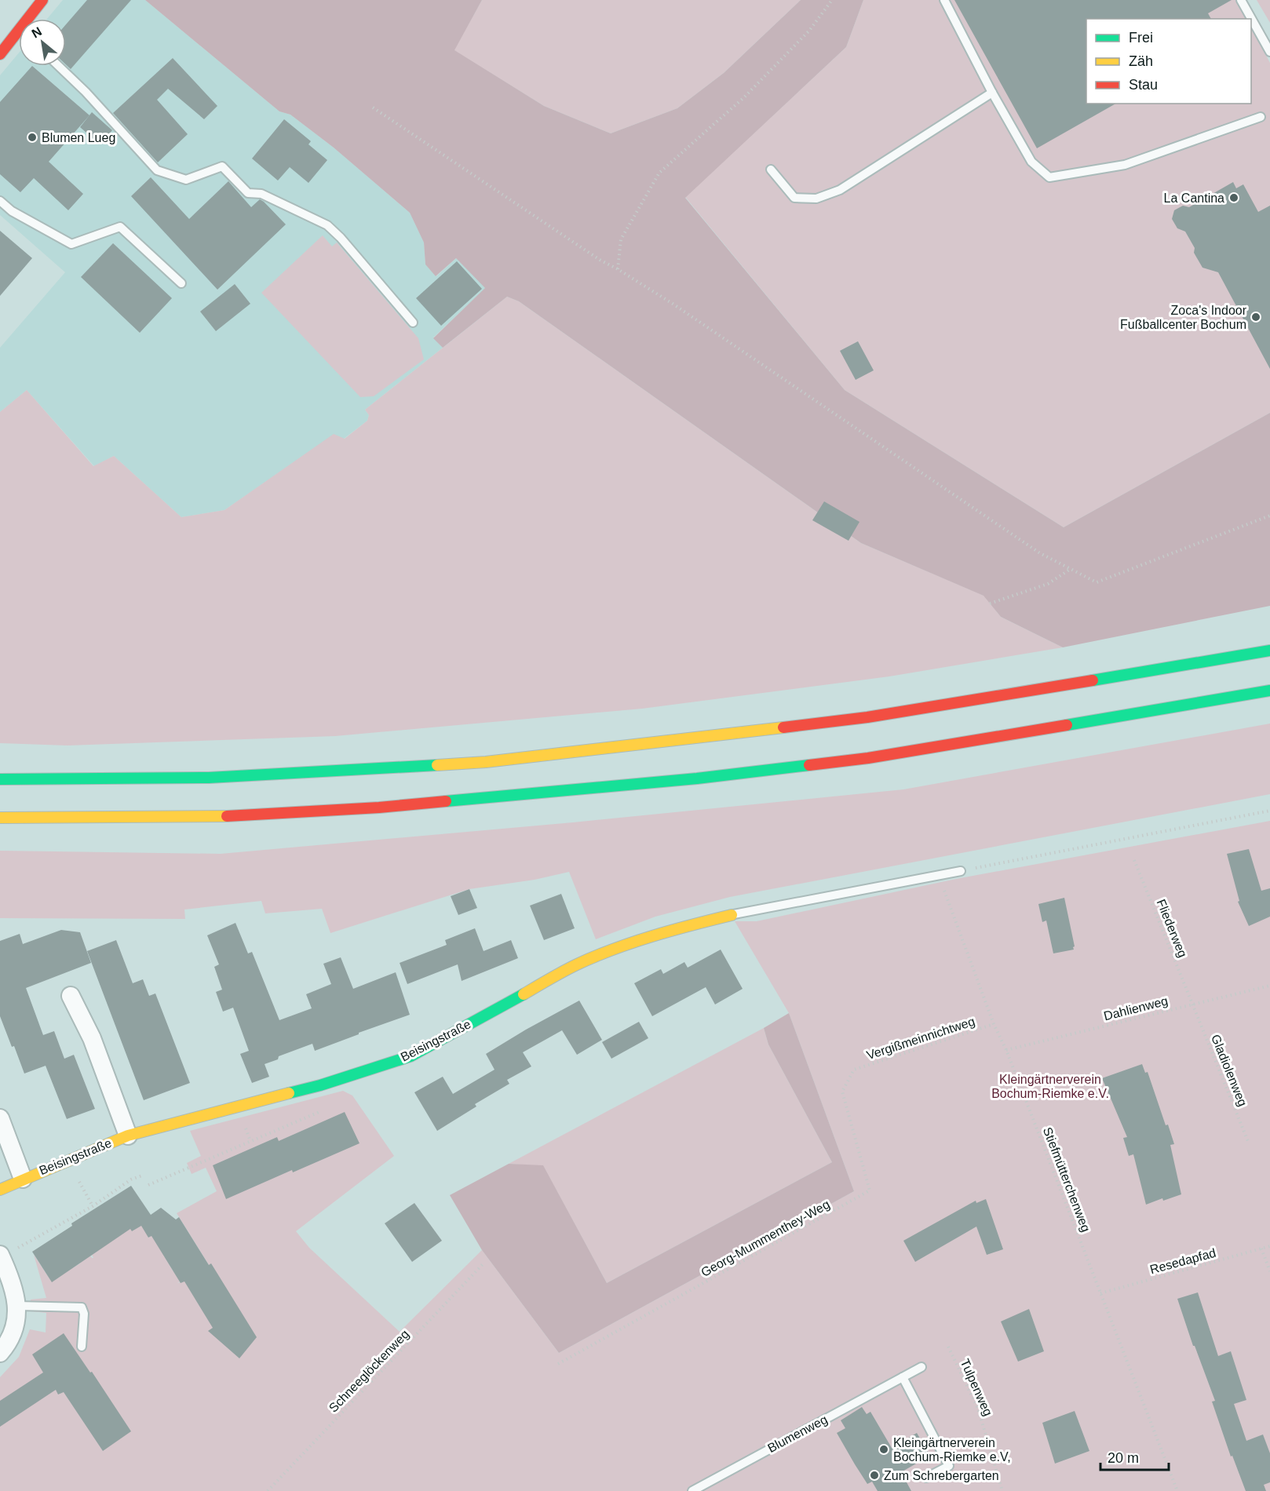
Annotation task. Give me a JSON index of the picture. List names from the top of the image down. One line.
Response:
{"streets":{"main road":["Beisingstraße"],"lane":["Blumenweg"],"path":["Fliederweg","Dahlienweg","Vergißmeinnichtweg","Gladiolenweg","Stiefmütterchenweg","Georg-Mummenthey-Weg","Resedapfad","Schneeglöckenweg","Tulpenweg"]},"crossings":[["Fliederweg","Dahlienweg"],["Fliederweg","Gladiolenweg"],["Dahlienweg","Gladiolenweg"],["Dahlienweg","Stiefmütterchenweg"],["Vergißmeinnichtweg","Stiefmütterchenweg"],["Vergißmeinnichtweg","Georg-Mummenthey-Weg"],["Stiefmütterchenweg","Resedapfad"]],"parks":["Kleingärtnerverein Bochum-Riemke e.V."],"places":["Blumen Lueg","La Cantina","Zoca's Indoor Fußballcenter Bochum","Kleingärtnerverein Bochum-Riemke e.V,","Zum Schrebergarten"],"legend":["Frei","Zäh","Stau"],"scale_bar":"20 m","north":"top left"}
